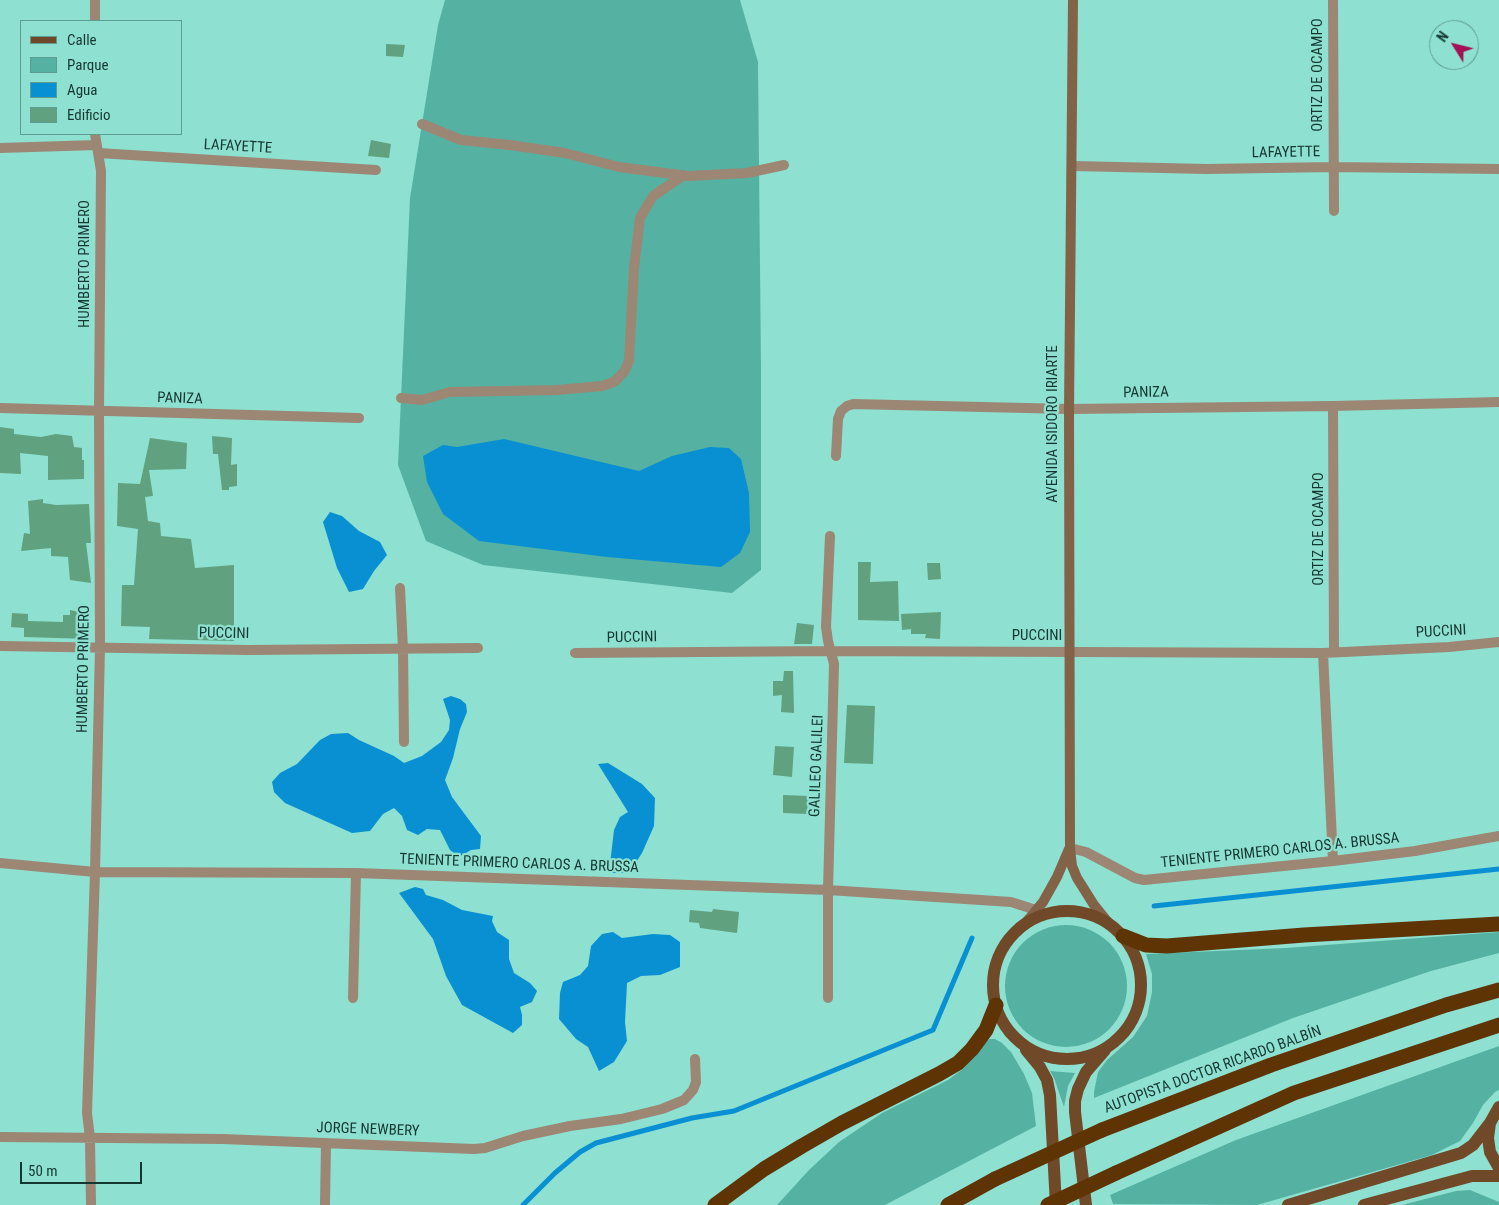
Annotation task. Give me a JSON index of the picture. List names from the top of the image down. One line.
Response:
{"streets":{"highway":["AUTOPISTA DOCTOR RICARDO BALBÍN"],"street":["ORTIZ DE OCAMPO","LAFAYETTE","HUMBERTO PRIMERO","PANIZA","AVENIDA ISIDORO IRIARTE","PUCCINI","GALILEO GALILEI","TENIENTE PRIMERO CARLOS A. BRUSSA","JORGE NEWBERY"]},"crossings":[["ORTIZ DE OCAMPO","LAFAYETTE"],["ORTIZ DE OCAMPO","PANIZA"],["ORTIZ DE OCAMPO","PUCCINI"],["LAFAYETTE","HUMBERTO PRIMERO"],["LAFAYETTE","AVENIDA ISIDORO IRIARTE"],["HUMBERTO PRIMERO","PANIZA"],["HUMBERTO PRIMERO","PUCCINI"],["HUMBERTO PRIMERO","TENIENTE PRIMERO CARLOS A. BRUSSA"],["HUMBERTO PRIMERO","JORGE NEWBERY"],["PANIZA","AVENIDA ISIDORO IRIARTE"],["AVENIDA ISIDORO IRIARTE","PUCCINI"],["AVENIDA ISIDORO IRIARTE","TENIENTE PRIMERO CARLOS A. BRUSSA"],["PUCCINI","GALILEO GALILEI"],["GALILEO GALILEI","TENIENTE PRIMERO CARLOS A. BRUSSA"]],"legend":["Calle","Parque","Agua","Edificio"],"scale_bar":"50 m","north":"top left"}
